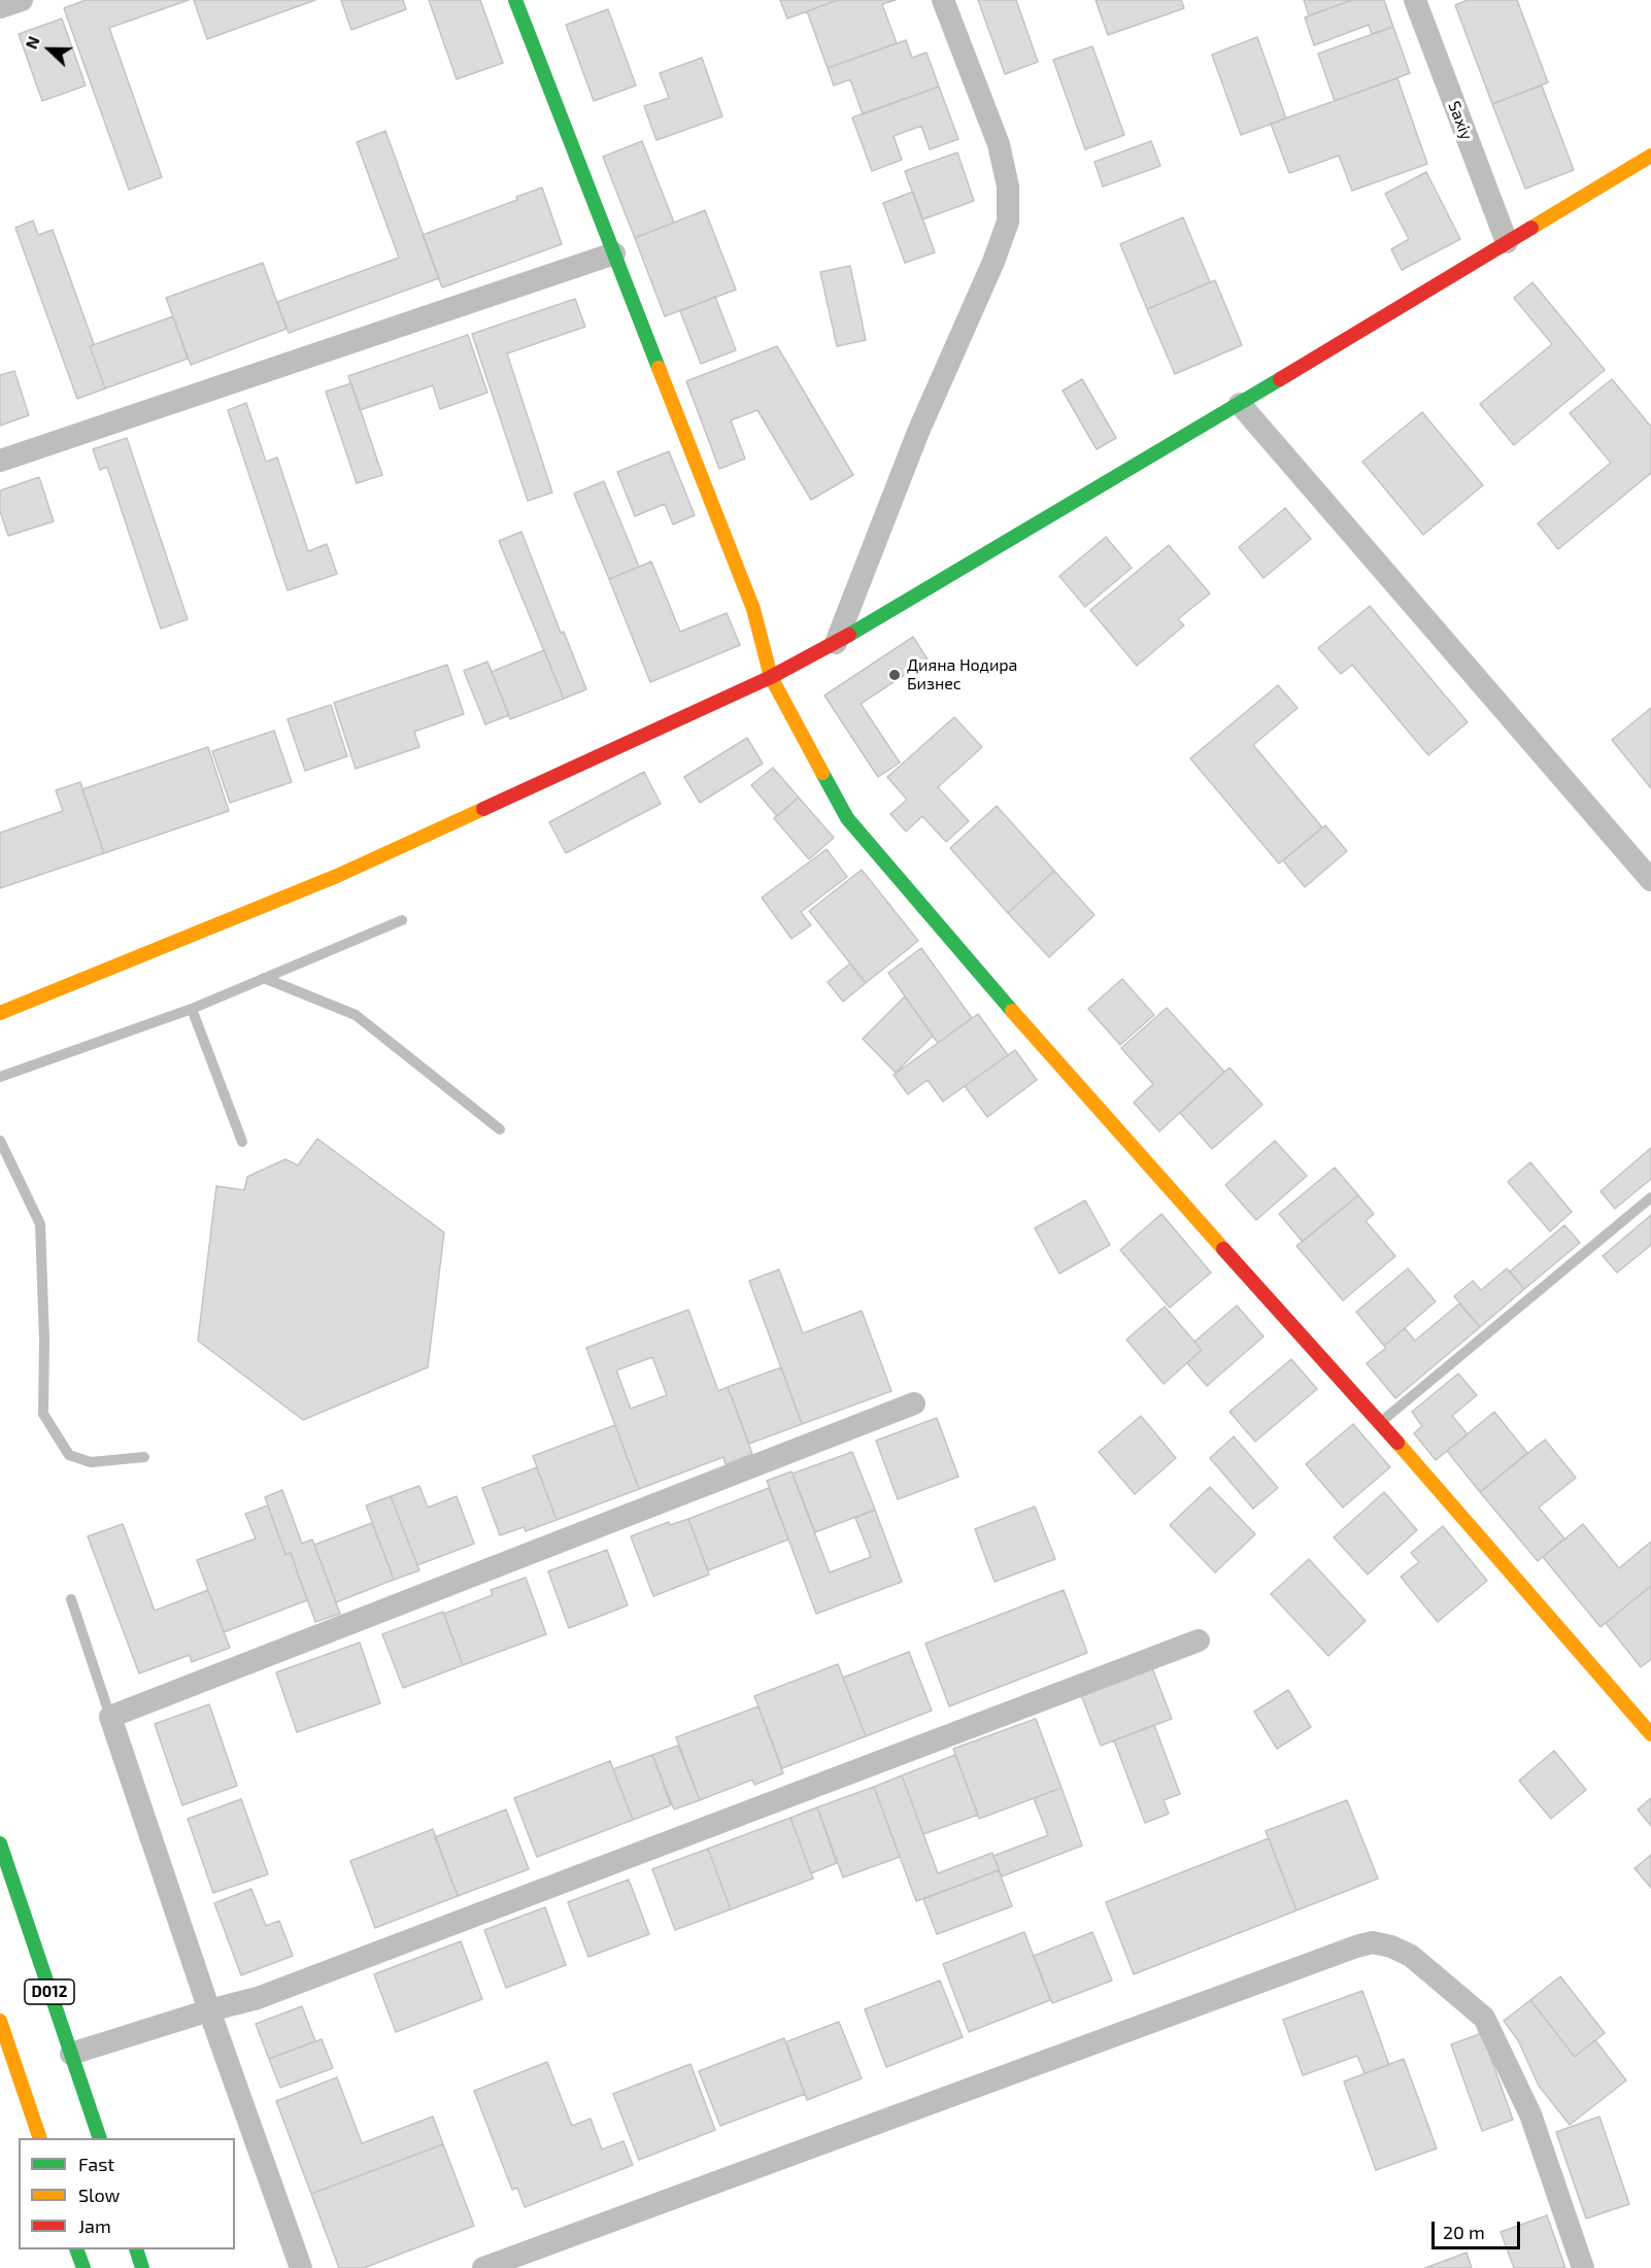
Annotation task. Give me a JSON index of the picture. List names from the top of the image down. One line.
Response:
{"streets":{"main road":["D012"],"street":["Saxiy"]},"places":["Дияна Нодира Бизнес"],"legend":["Fast","Slow","Jam"],"scale_bar":"20 m","north":"left"}
